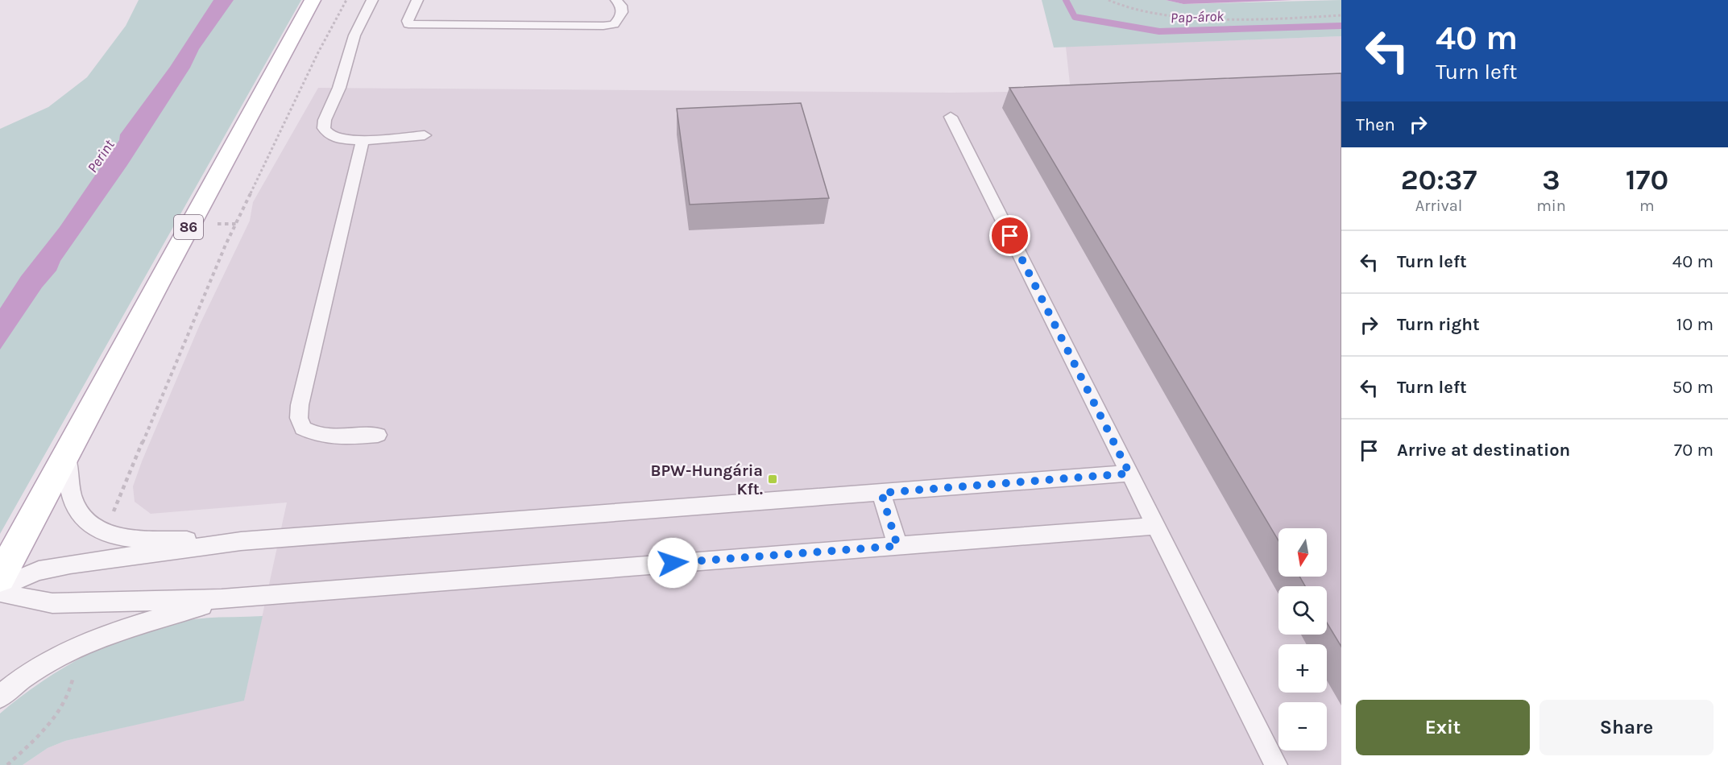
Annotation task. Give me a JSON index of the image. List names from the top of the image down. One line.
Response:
{"streets":{"main road":["86"]},"water":["Pap-árok","Perint"],"places":{"transit":["BPW-Hungária Kft."]},"north":"bottom","page":{"turn":["40 m","Turn left"],"then":"Then","eta":["20:37","Arrival","3","min","170","m"],"list":[{"name":"Turn left","value":"40 m"},{"name":"Turn right","value":"10 m"},{"name":"Turn left","value":"50 m"},{"name":"Arrive at destination","value":"70 m"}],"map_buttons":["+","−"],"buttons":["Exit","Share"]}}
